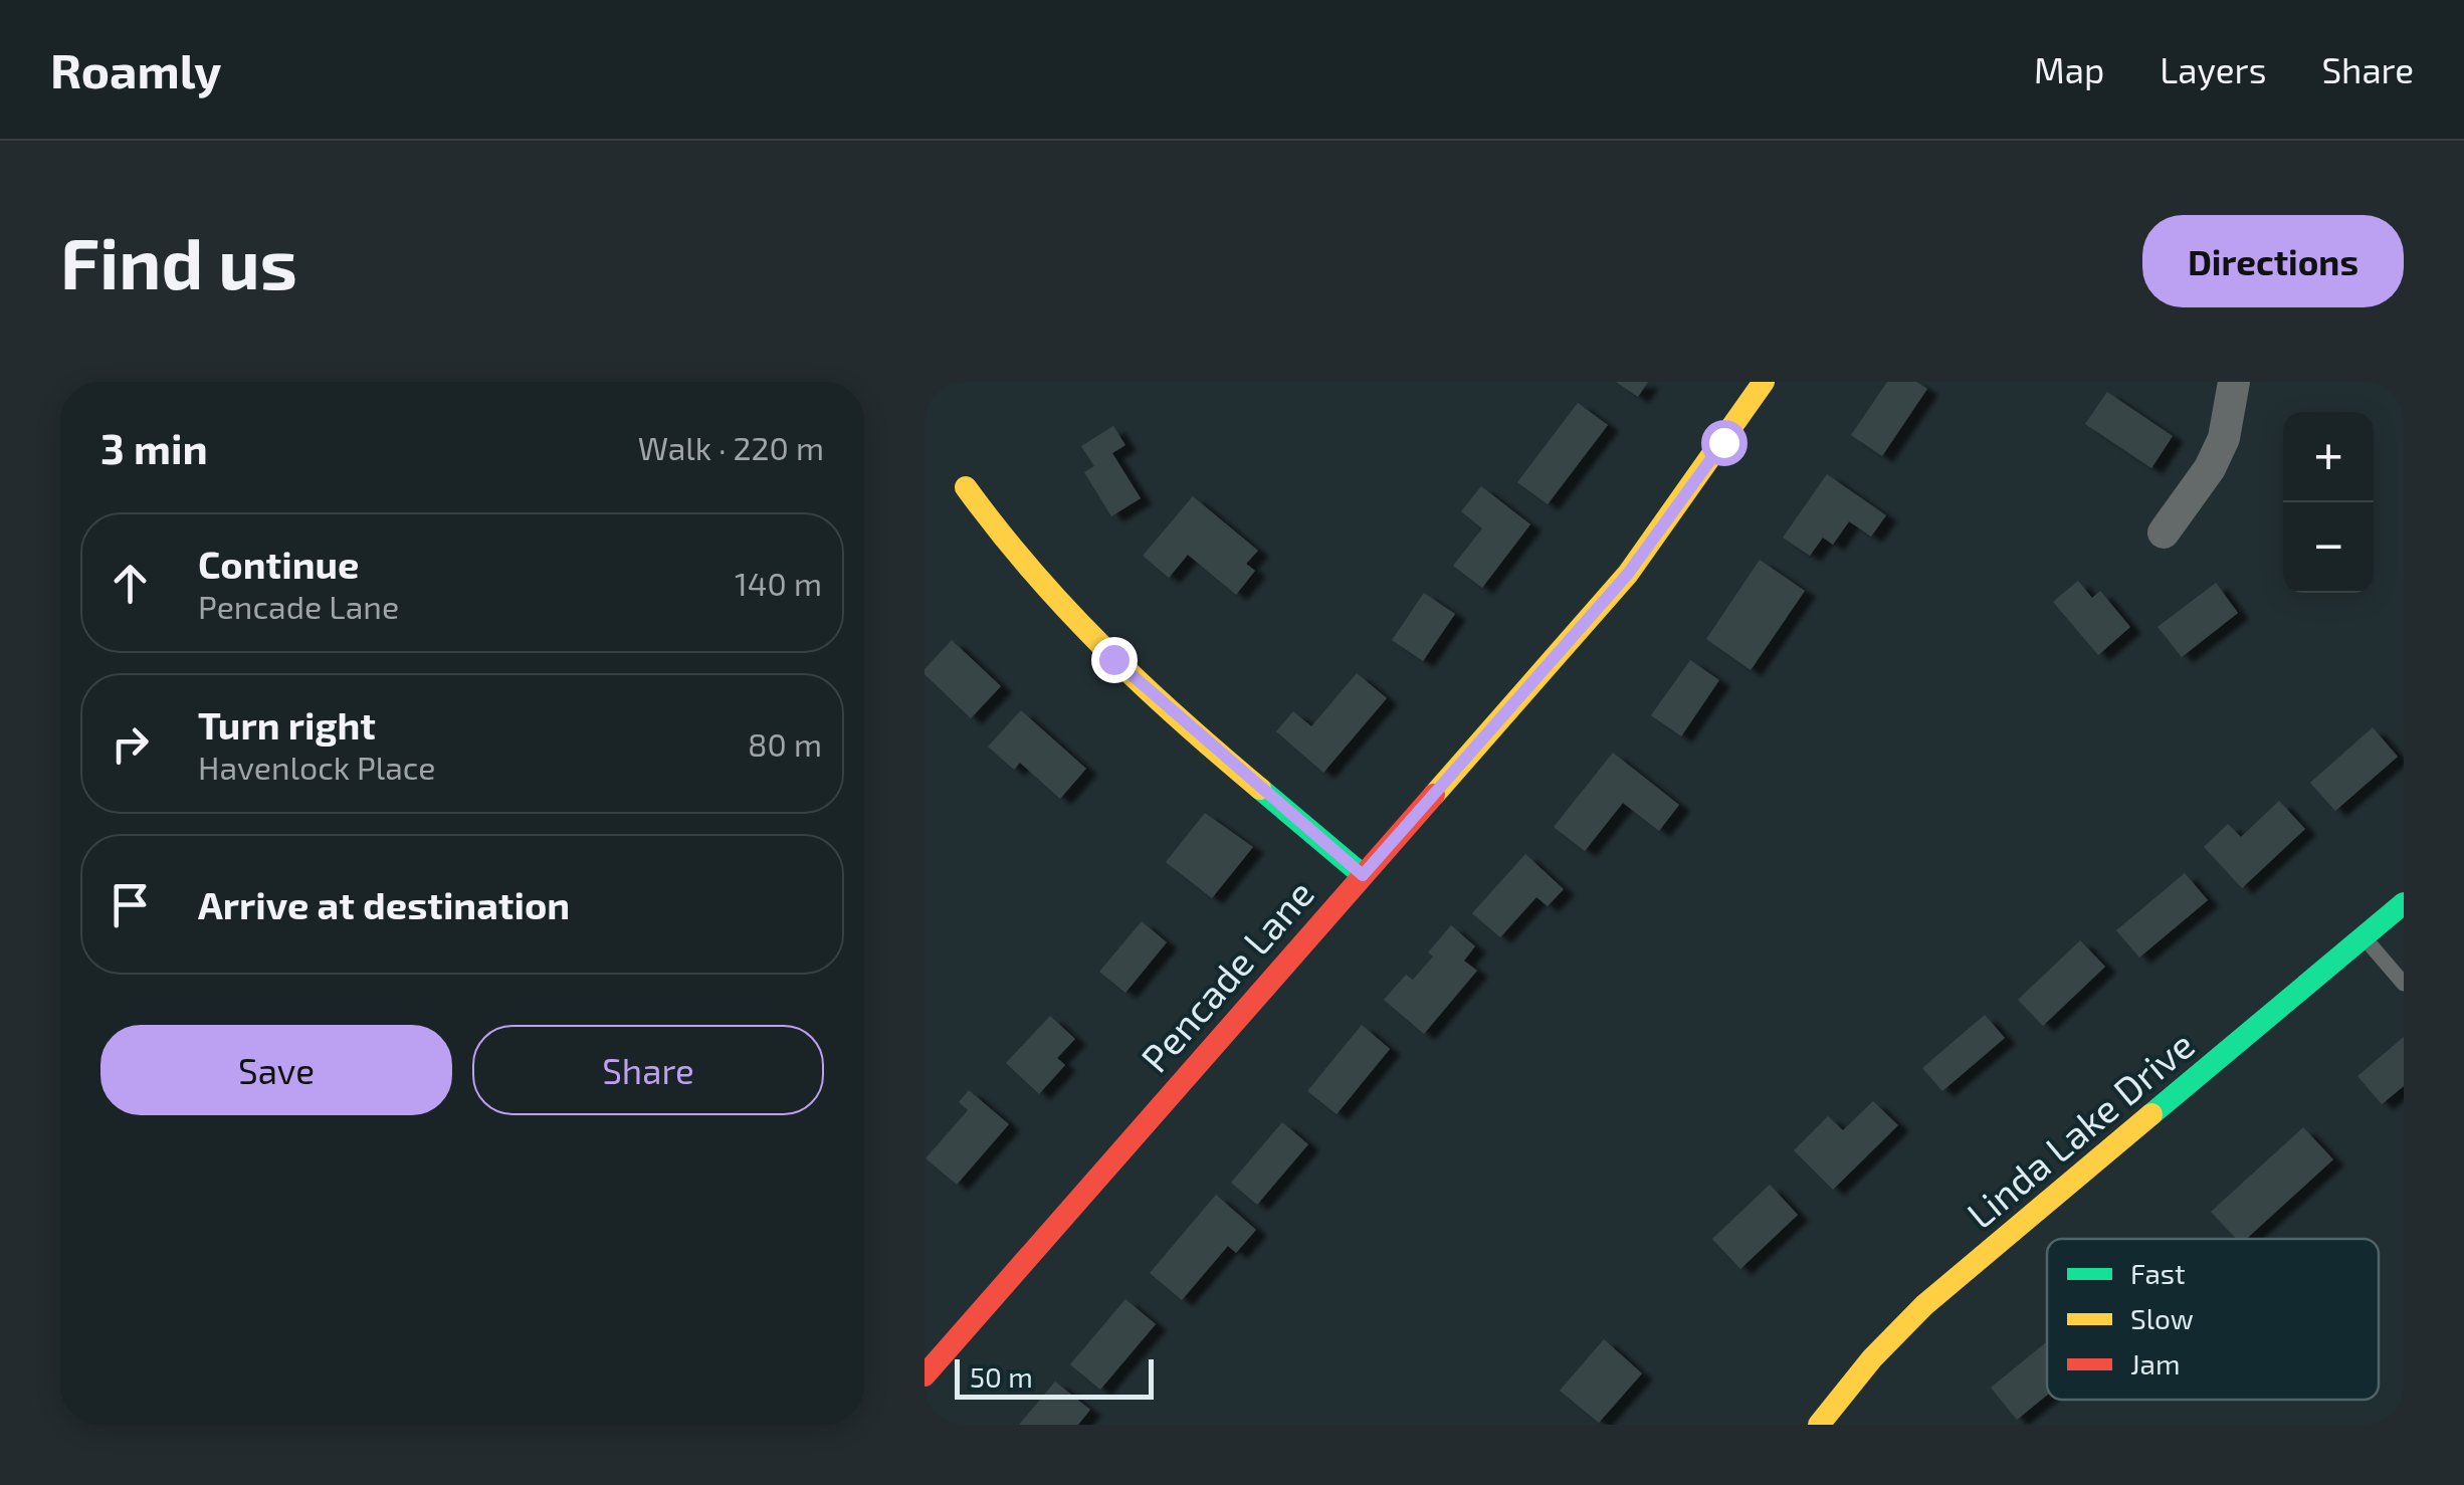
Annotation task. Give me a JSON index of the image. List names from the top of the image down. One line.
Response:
{"streets":{"street":["Pencade Lane","Linda Lake Drive"]},"legend":["Fast","Slow","Jam"],"scale_bar":"50 m","page":{"header":"Roamly","nav":["Map","Layers","Share"],"buttons":["Directions",["Save","Share"]],"title":"Find us","heading":["3 min","Walk · 220 m"],"map_buttons":["+","−"],"list":[["Continue","Pencade Lane","140 m"],["Turn right","Havenlock Place","80 m"],"Arrive at destination"],"scale":"50 m"}}
